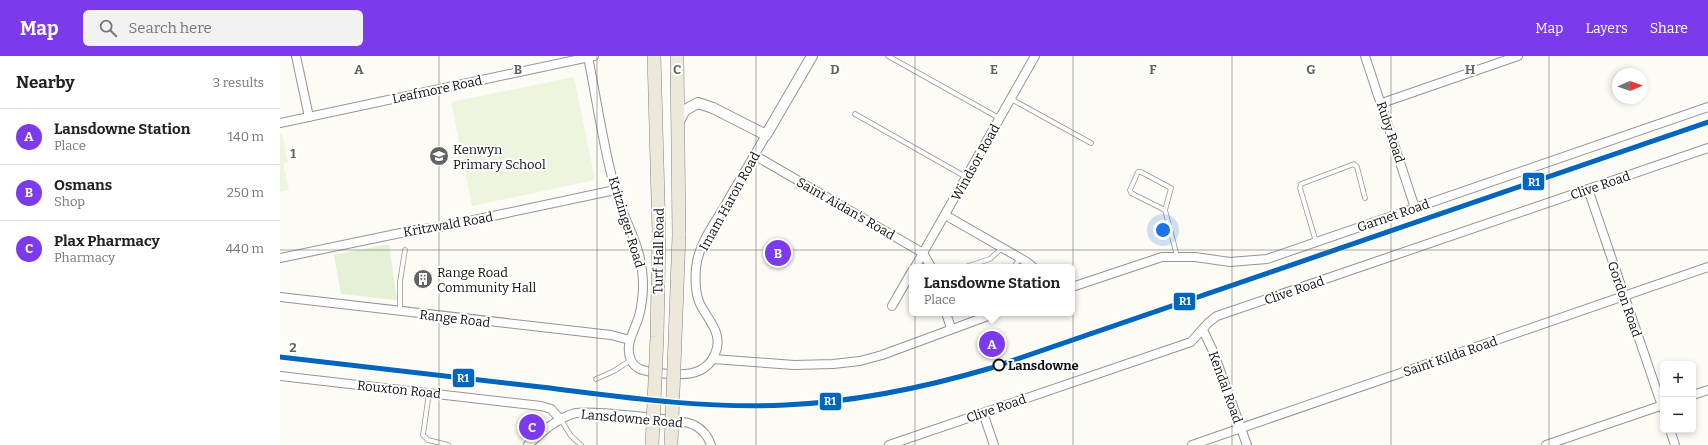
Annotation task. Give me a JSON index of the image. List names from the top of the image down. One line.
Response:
{"streets":{"main road":["Turf Hall Road"],"street":["Leafmore Road","Ruby Road","Windsor Road","Clive Road","Imam Haron Road","Saint Aidan's Road","Garnet Road","Kritzinger Road","Kritzwald Road","Gordon Road","Range Road","Saint Kilda Road","Kendal Road","Rouxton Road","Lansdowne Road"]},"crossings":[["Leafmore Road","Kritzinger Road"],["Ruby Road","Garnet Road"],["Windsor Road","Saint Aidan's Road"],["Clive Road","Gordon Road"],["Clive Road","Kendal Road"],["Imam Haron Road","Saint Aidan's Road"],["Kritzinger Road","Kritzwald Road"],["Kritzinger Road","Range Road"],["Gordon Road","Saint Kilda Road"],["Saint Kilda Road","Kendal Road"],["Rouxton Road","Lansdowne Road"]],"places":{"school or university":["Kenwyn Primary School"],"building":["Range Road Community Hall"],"other":["Lansdowne"]},"lines":["transit line R1"],"north":"right","page":{"header":"Map","search":"Search here","nav":["Map","Layers","Share"],"heading":["Nearby","3 results"],"list":[{"mark":"A","name":"Lansdowne Station","note":"Place","value":"140 m"},{"mark":"B","name":"Osmans","note":"Shop","value":"250 m"},{"mark":"C","name":"Plax Pharmacy","note":"Pharmacy","value":"440 m"}],"pins":["B","A","C"],"popup":["Lansdowne Station","Place"],"map_buttons":["+","−"]},"grid":{"columns":["A","B","C","D","E","F","G","H"],"rows":["1","2"]}}
